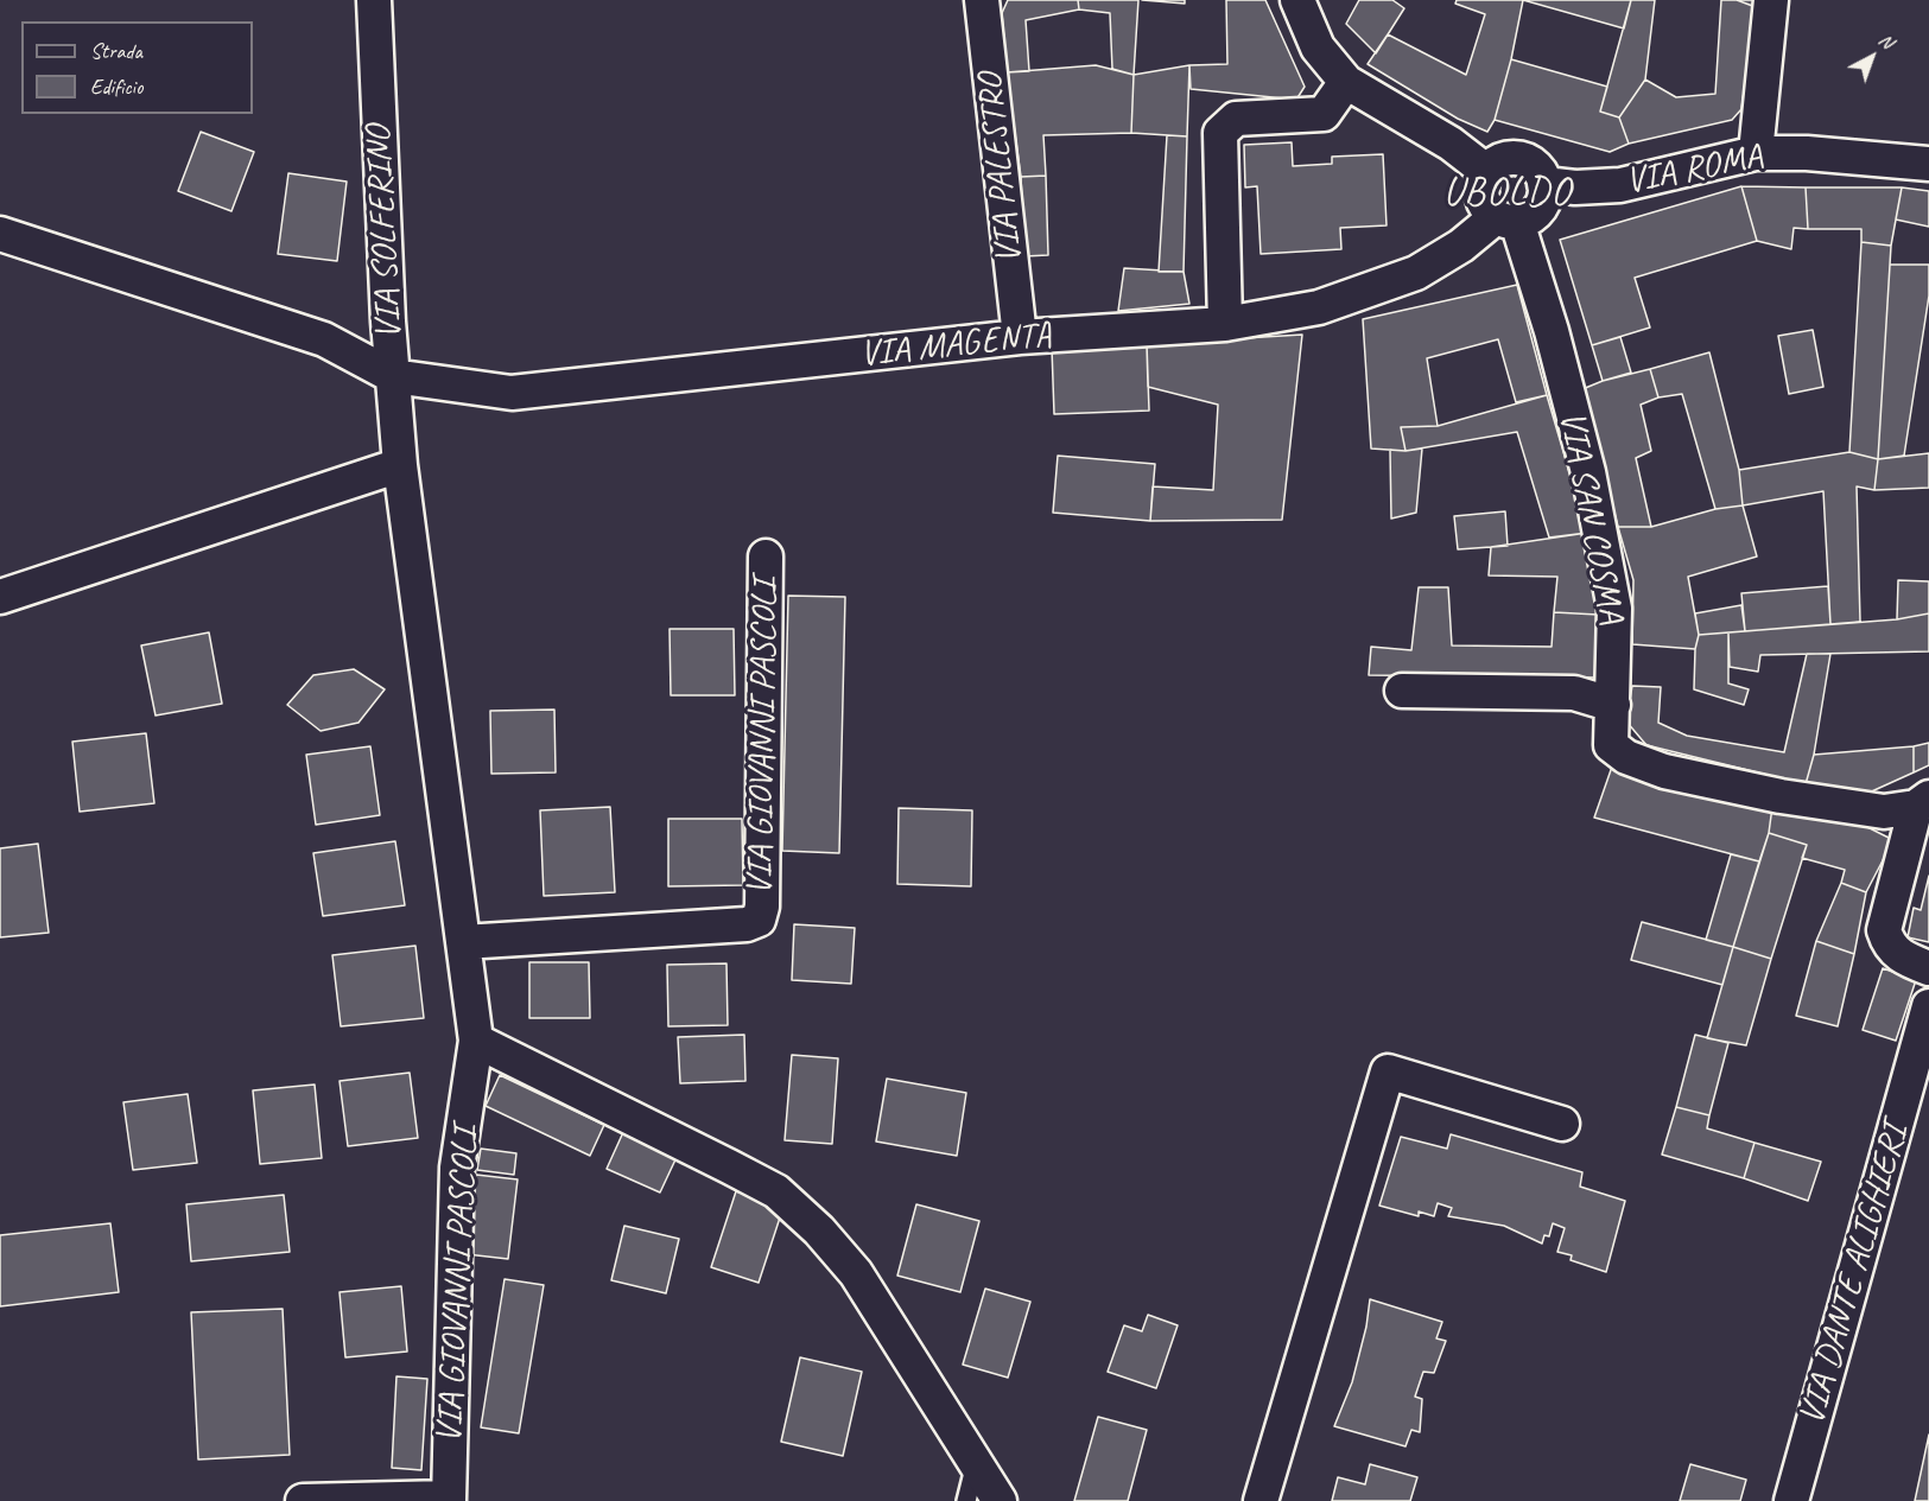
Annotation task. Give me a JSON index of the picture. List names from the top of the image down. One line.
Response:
{"streets":{"street":["VIA PALESTRO","VIA ROMA","VIA SOLFERINO","VIA MAGENTA","VIA SAN COSMA","VIA GIOVANNI PASCOLI","VIA DANTE ALIGHIERI"]},"crossings":[["VIA PALESTRO","VIA MAGENTA"],["VIA ROMA","VIA MAGENTA"],["VIA ROMA","VIA SAN COSMA"],["VIA SOLFERINO","VIA MAGENTA"],["VIA SOLFERINO","VIA GIOVANNI PASCOLI"],["VIA MAGENTA","VIA SAN COSMA"]],"districts":["UBOLDO"],"legend":["Strada","Edificio"],"north":"top right"}
